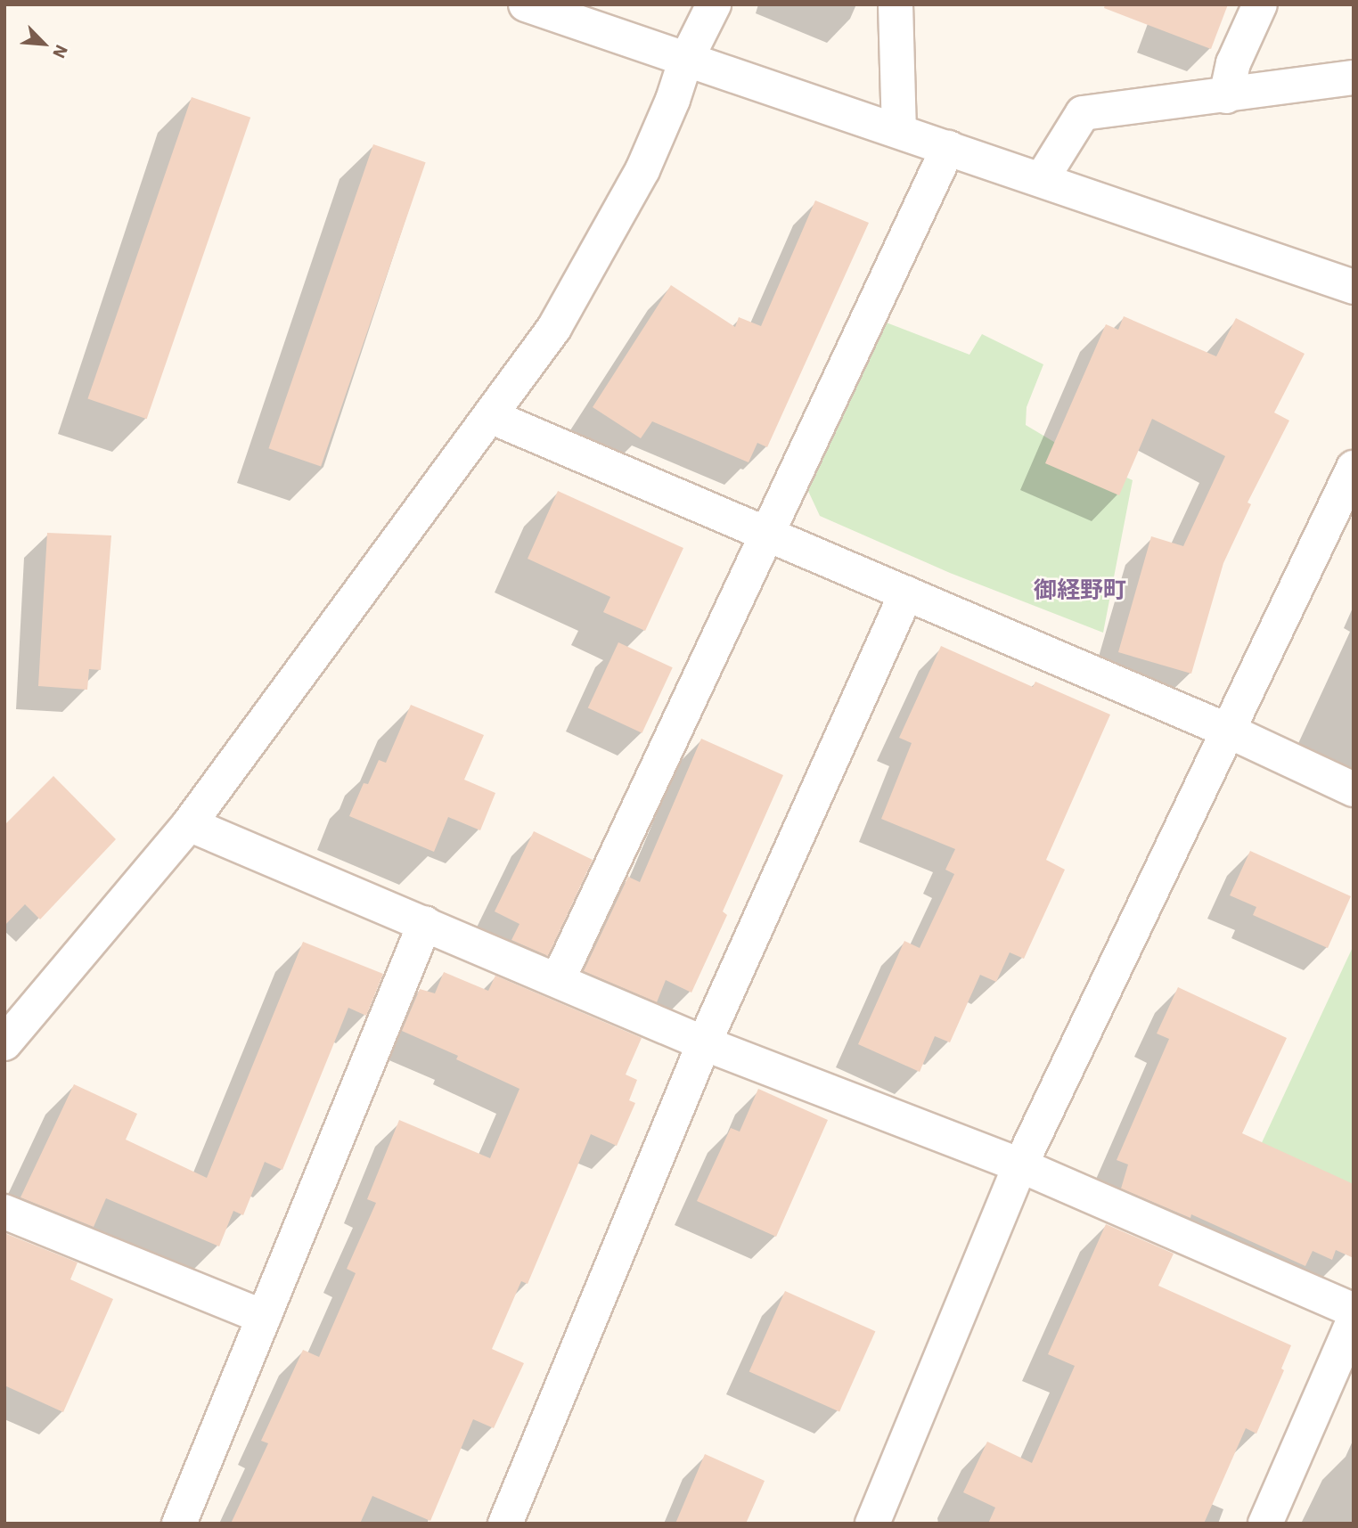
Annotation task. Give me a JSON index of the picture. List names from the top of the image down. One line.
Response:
{"districts":["御経野町"],"north":"bottom right"}
